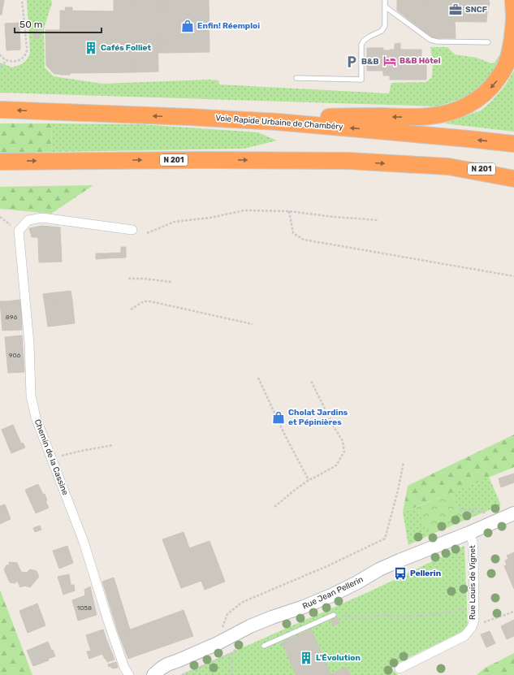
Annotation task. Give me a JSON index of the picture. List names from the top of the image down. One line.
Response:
{"streets":{"highway":["Voie Rapide Urbaine de Chambéry","N 201"],"street":["Chemin de la Cassine","Rue Louis de Vignet","Rue Jean Pellerin"]},"crossings":[["Rue Louis de Vignet","Rue Jean Pellerin"]],"places":{"office":["SNCF"],"shop":["Enfin! Réemploi","Cholat Jardins et Pépinières"],"building":["Cafés Folliet","L'Évolution"],"hotel":["B&B Hôtel"],"parking":["B&B"],"bus stop":["Pellerin"]},"house_numbers":["896","906","1058"],"scale_bar":"50 m"}
